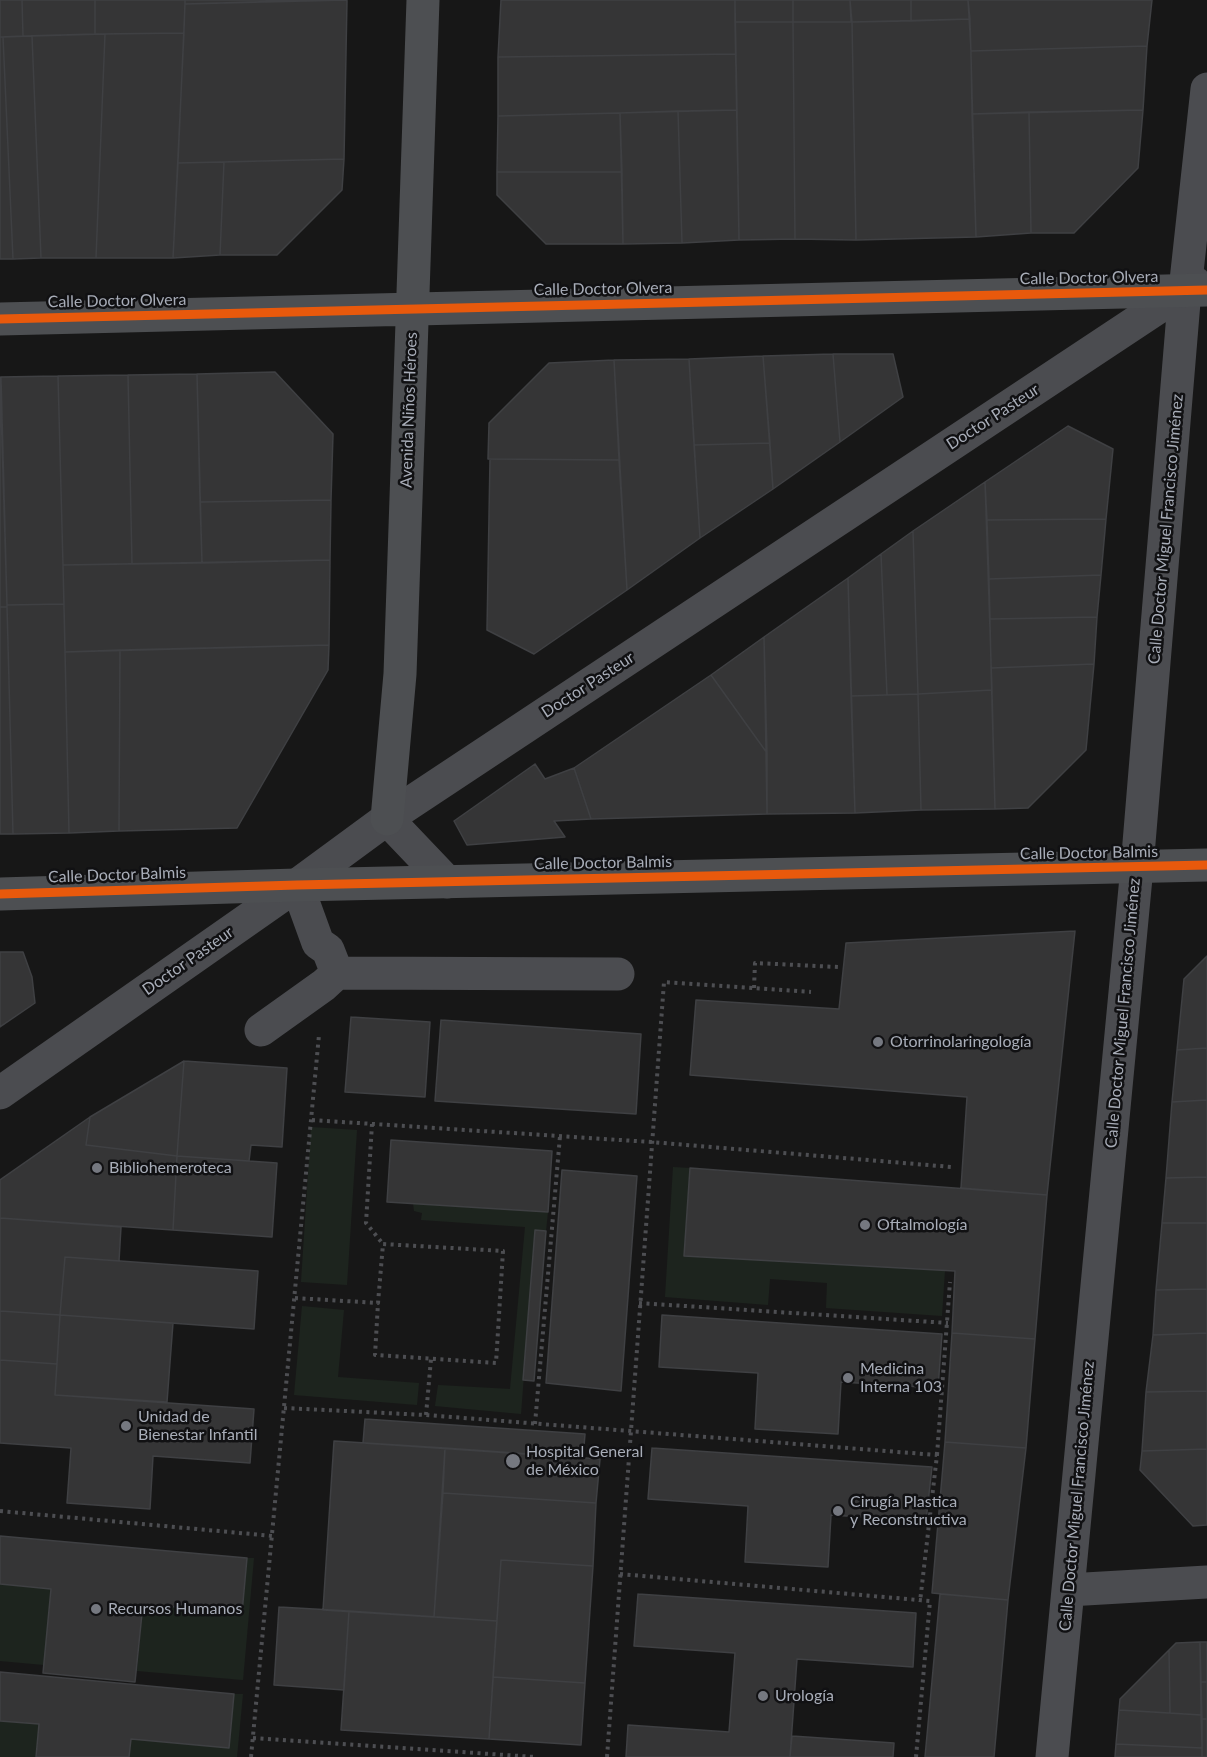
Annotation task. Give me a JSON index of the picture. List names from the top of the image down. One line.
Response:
{"streets":{"main road":["Calle Doctor Olvera","Avenida Niños Héroes","Calle Doctor Balmis"],"street":["Doctor Pasteur","Calle Doctor Miguel Francisco Jiménez"]},"crossings":[["Calle Doctor Olvera","Avenida Niños Héroes"],["Calle Doctor Olvera","Doctor Pasteur"],["Calle Doctor Olvera","Calle Doctor Miguel Francisco Jiménez"],["Avenida Niños Héroes","Doctor Pasteur"],["Doctor Pasteur","Calle Doctor Miguel Francisco Jiménez"],["Doctor Pasteur","Calle Doctor Balmis"],["Calle Doctor Miguel Francisco Jiménez","Calle Doctor Balmis"]],"places":["Otorrinolaringología","Bibliohemeroteca","Oftalmología","Medicina Interna 103","Unidad de Bienestar Infantil","Hospital General de México","Cirugía Plastica y Reconstructiva","Recursos Humanos","Urología"]}
